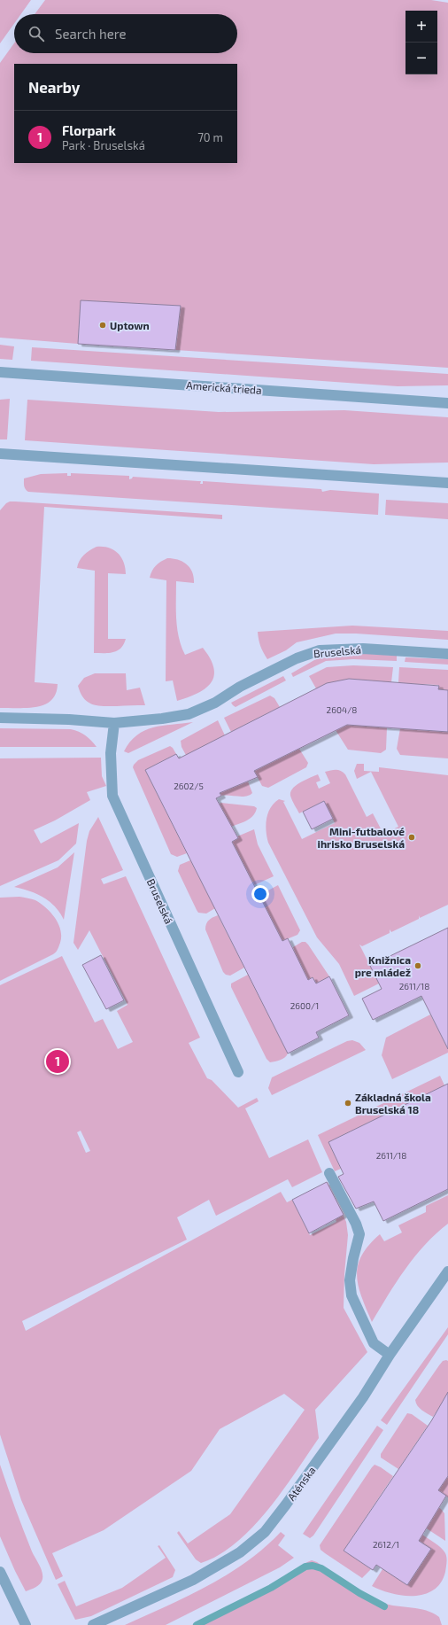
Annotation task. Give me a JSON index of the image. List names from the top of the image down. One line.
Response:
{"streets":{"street":["Americká trieda","Bruselská","Aténska"]},"places":["Uptown","Mini-futbalové ihrisko Bruselská","Knižnica pre mládež","Základná škola Bruselská 18"],"house_numbers":["2604/8","2602/5","2611/18","2600/1","2611/18","2612/1"],"page":{"map_buttons":["+","−"],"search":"Search here","heading":"Nearby","list":[{"mark":"1","name":"Florpark","note":"Park · Bruselská","value":"70 m"}],"pins":"1"}}
